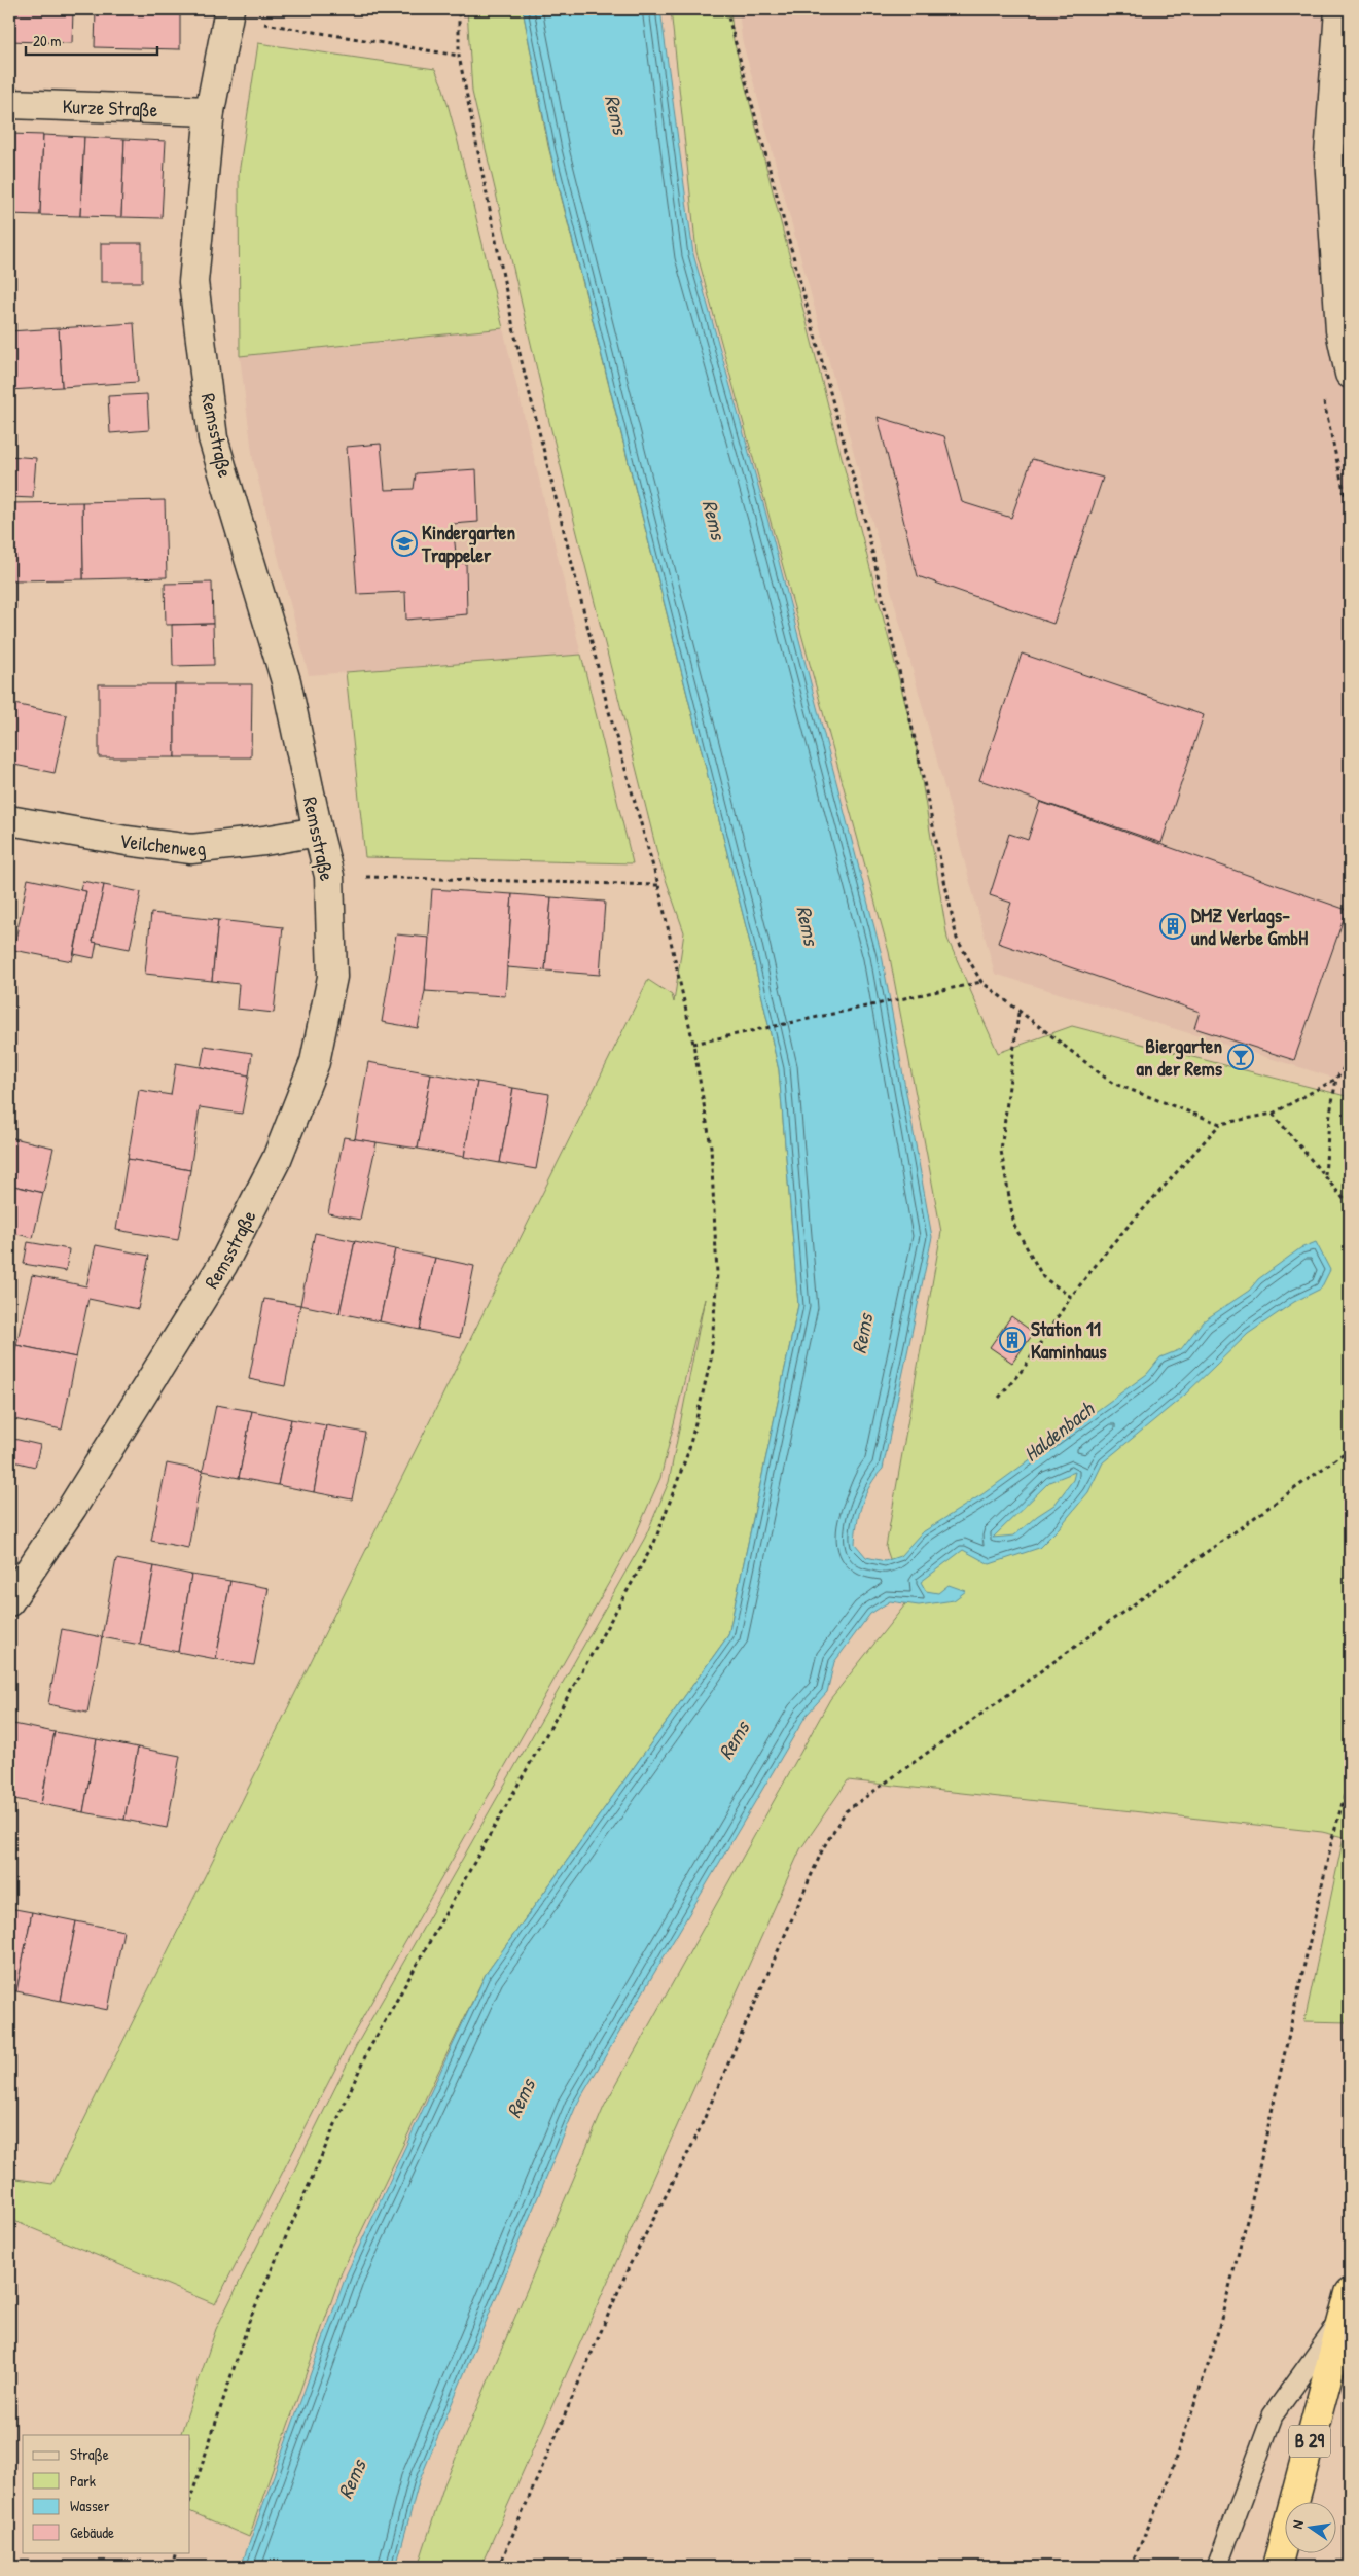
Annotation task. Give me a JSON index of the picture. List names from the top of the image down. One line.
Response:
{"streets":{"highway":["B 29"],"street":["Kurze Straße","Remsstraße","Veilchenweg"]},"crossings":[["Kurze Straße","Remsstraße"],["Remsstraße","Veilchenweg"]],"water":["Rems","Haldenbach"],"places":{"school or university":["Kindergarten Trappeler"],"building":["DMZ Verlags- und Werbe GmbH","Station 11 Kaminhaus"],"bar":["Biergarten an der Rems"]},"legend":["Straße","Park","Wasser","Gebäude"],"scale_bar":"20 m","north":"left"}
